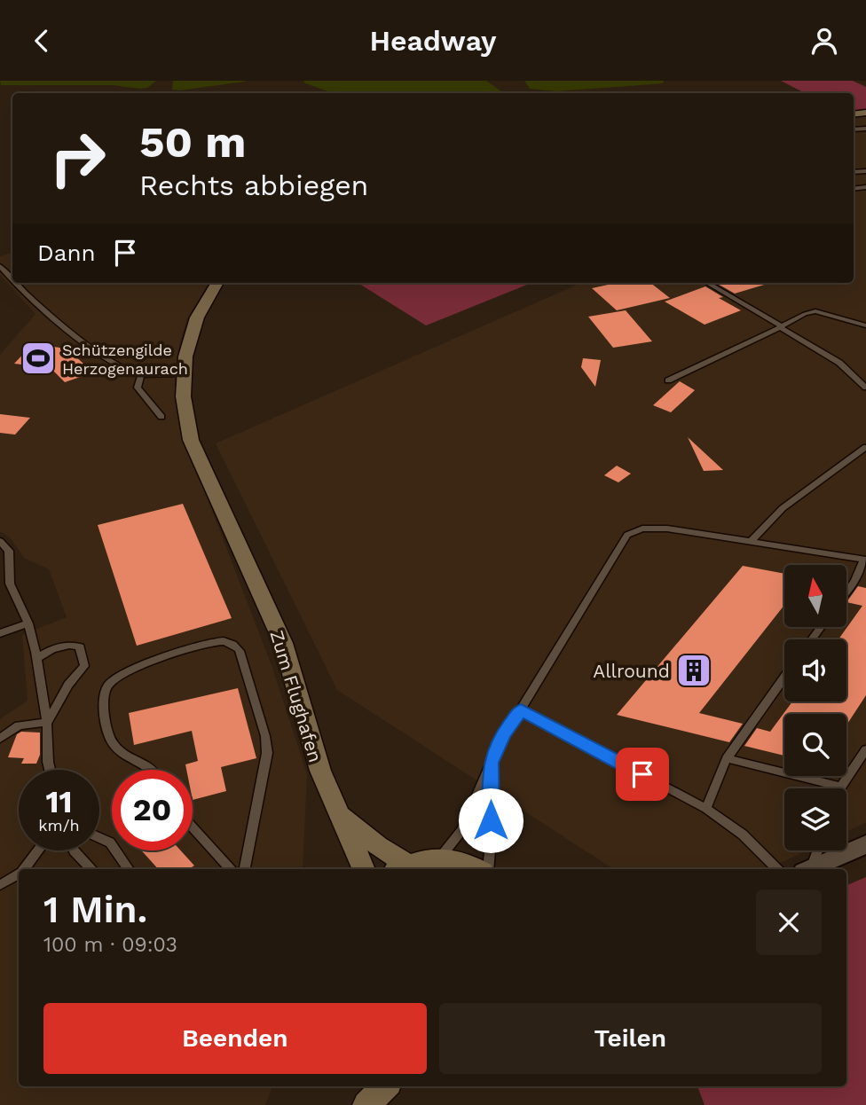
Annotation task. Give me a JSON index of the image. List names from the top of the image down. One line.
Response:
{"streets":{"street":["Zum Flughafen"]},"places":{"sports":["Schützengilde Herzogenaurach"],"building":["Allround"]},"north":"top","page":{"header":"Headway","turn":["50 m","Rechts abbiegen"],"then":"Dann","speed":"11 km/h","limit":"20","heading":["1 Min.","100 m · 09:03"],"buttons":["Beenden","Teilen"]}}
